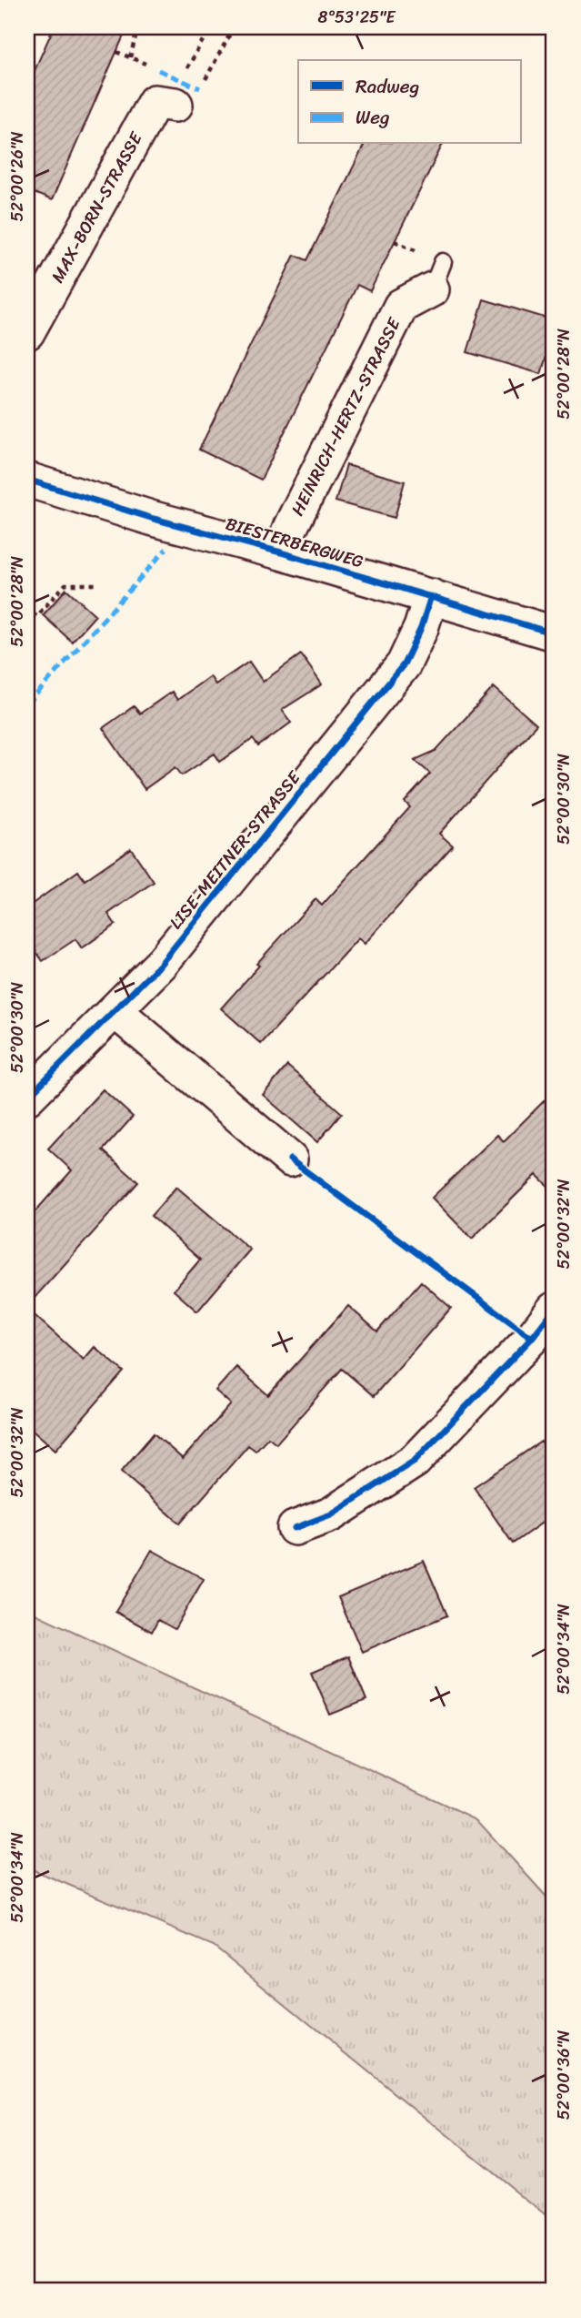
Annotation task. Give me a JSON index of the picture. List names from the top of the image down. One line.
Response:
{"streets":{"street":["MAX-BORN-STRASSE","HEINRICH-HERTZ-STRASSE","BIESTERBERGWEG","LISE-MEITNER-STRASSE"]},"crossings":[["HEINRICH-HERTZ-STRASSE","BIESTERBERGWEG"],["BIESTERBERGWEG","LISE-MEITNER-STRASSE"]],"legend":["Radweg","Weg"],"coordinates":["8°53'25\"E","52°00'26\"N","52°00'28\"N","52°00'30\"N","52°00'32\"N","52°00'34\"N","52°00'36\"N"]}
